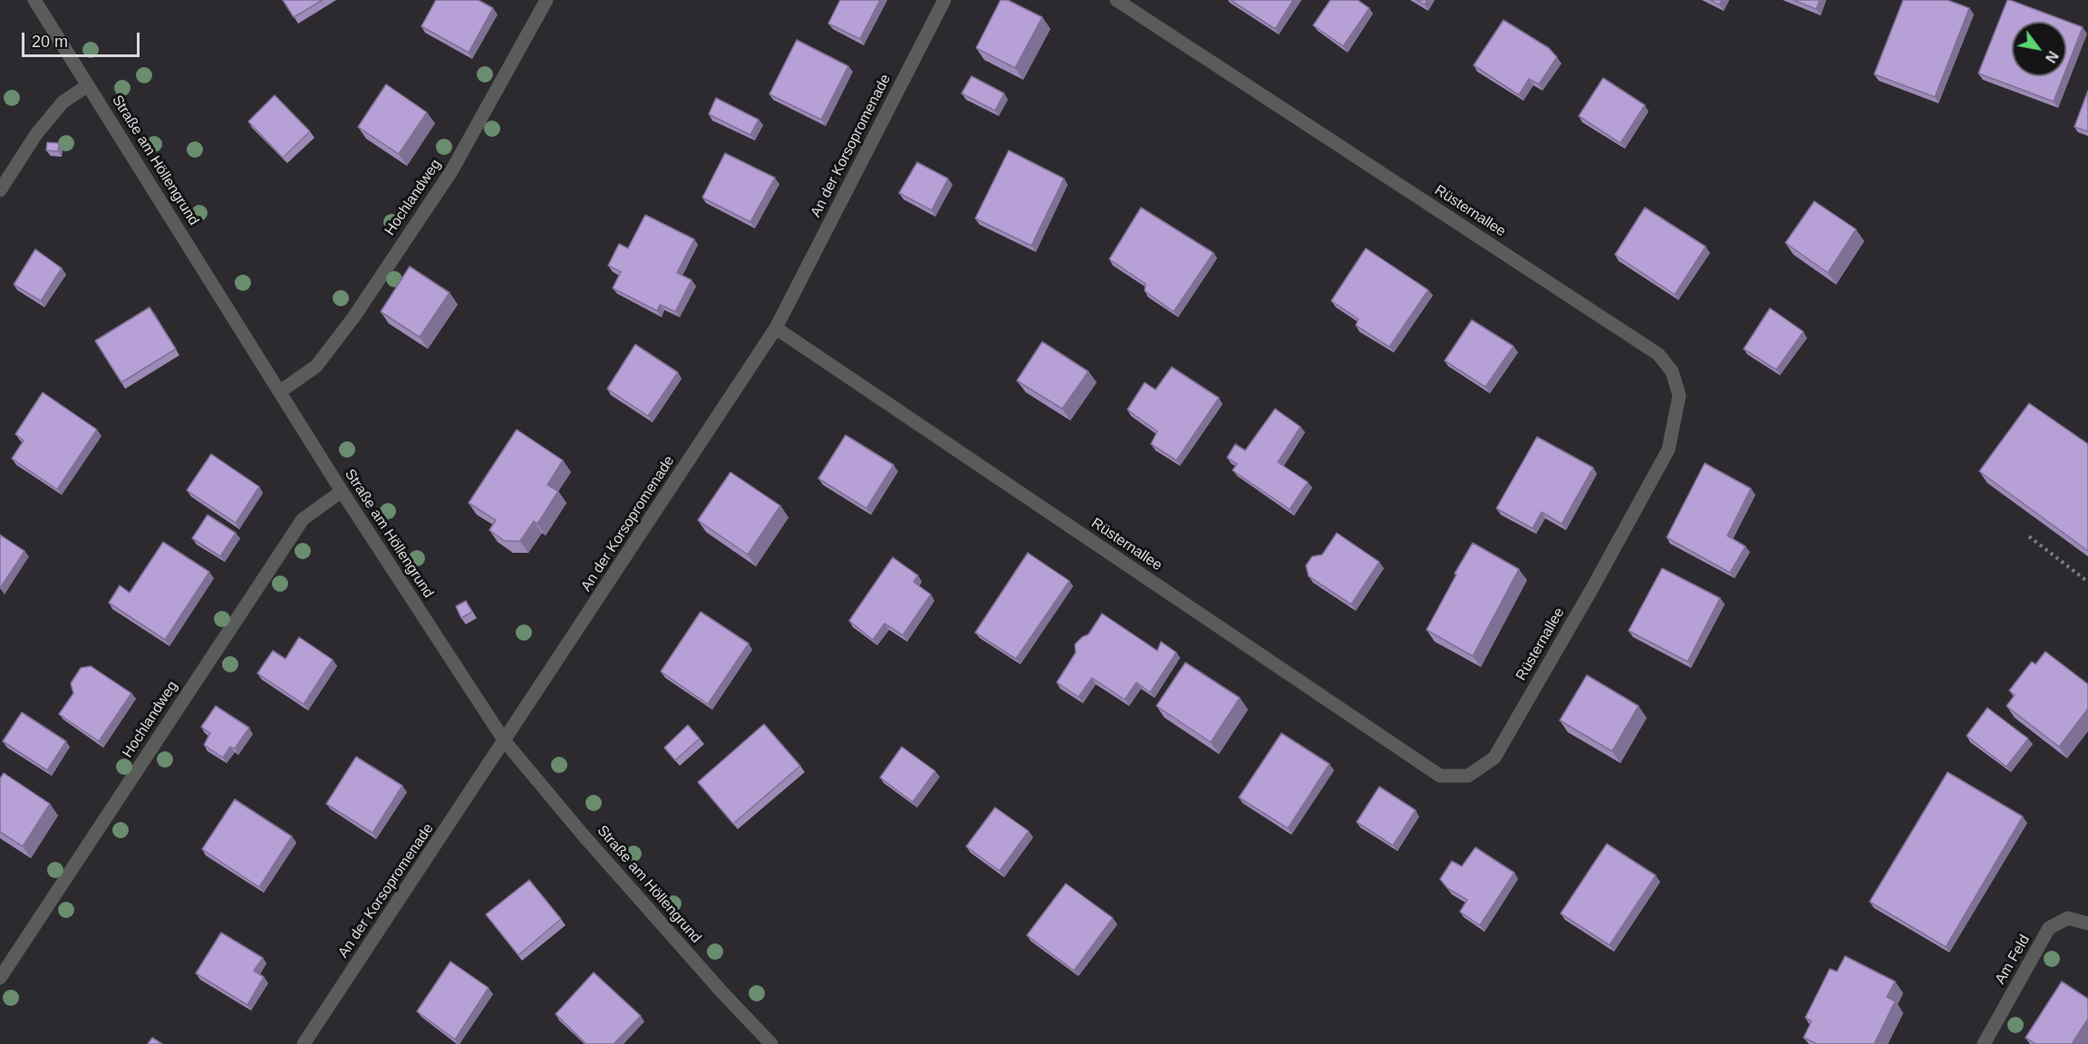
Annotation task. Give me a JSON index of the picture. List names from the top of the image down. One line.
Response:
{"streets":{"street":["An der Korsopromenade","Straße am Höllengrund","Hochlandweg","Rüsternallee","Am Feld"]},"crossings":[["An der Korsopromenade","Straße am Höllengrund"],["An der Korsopromenade","Rüsternallee"],["Straße am Höllengrund","Hochlandweg"]],"scale_bar":"20 m","north":"bottom right"}
